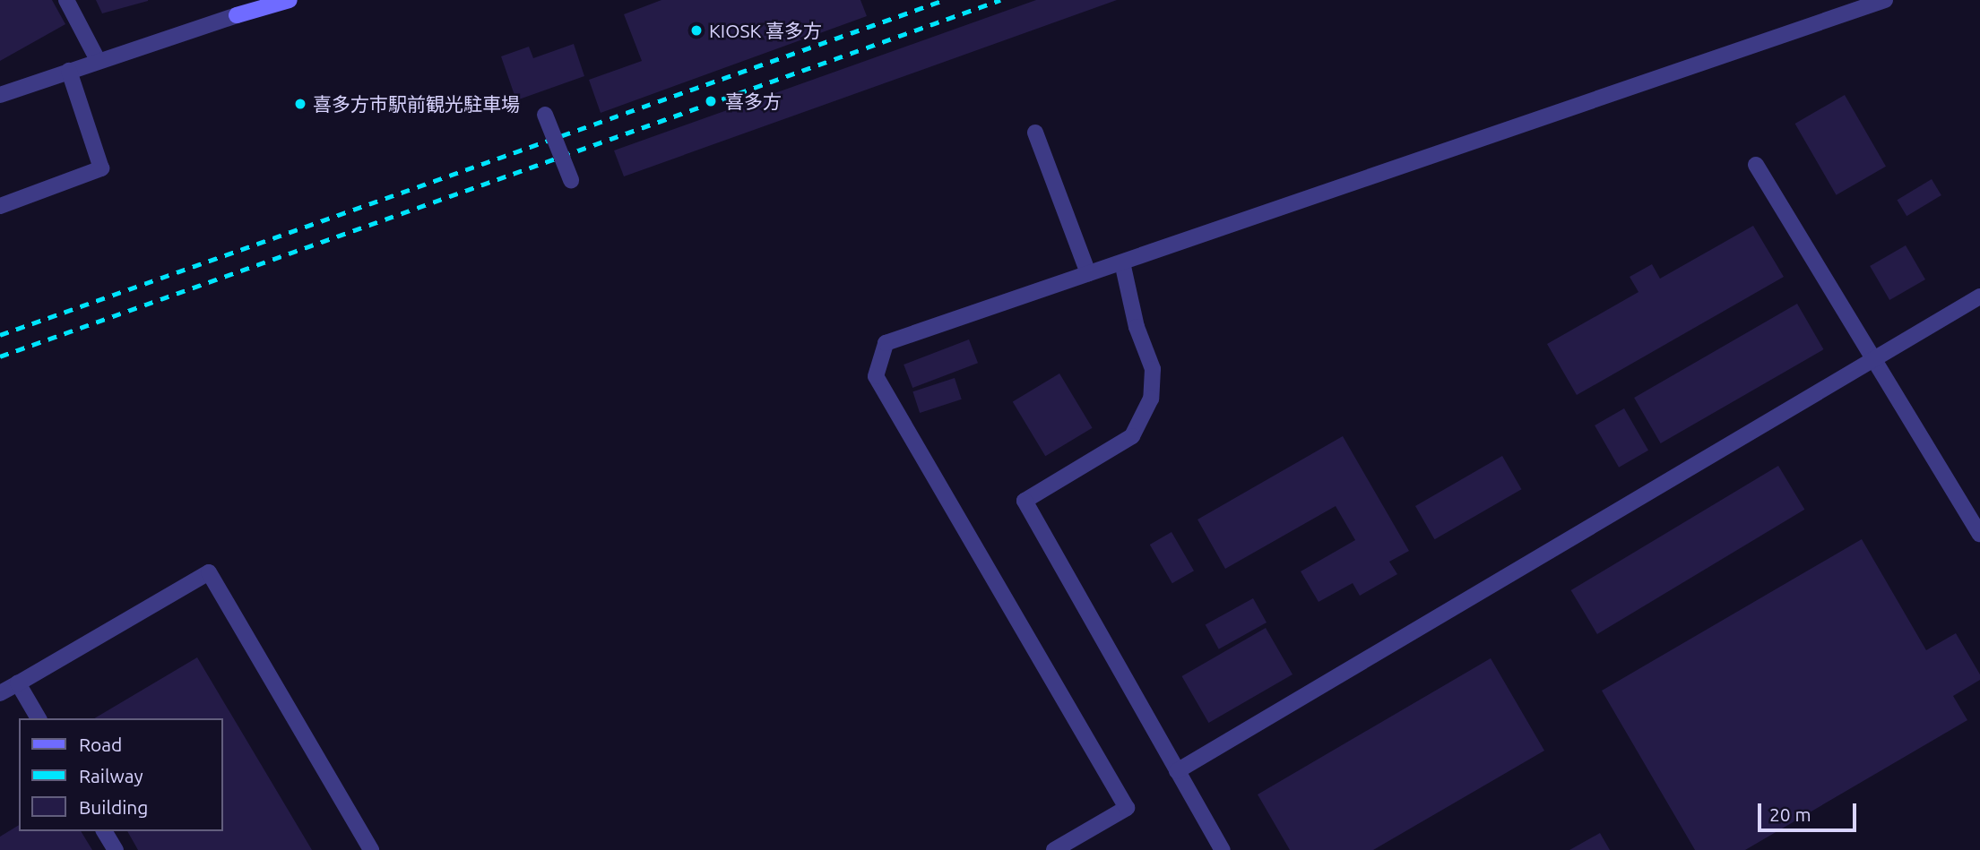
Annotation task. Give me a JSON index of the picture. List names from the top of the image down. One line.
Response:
{"places":["KIOSK 喜多方","喜多方","喜多方市駅前観光駐車場"],"legend":["Road","Railway","Building"],"scale_bar":"20 m"}
